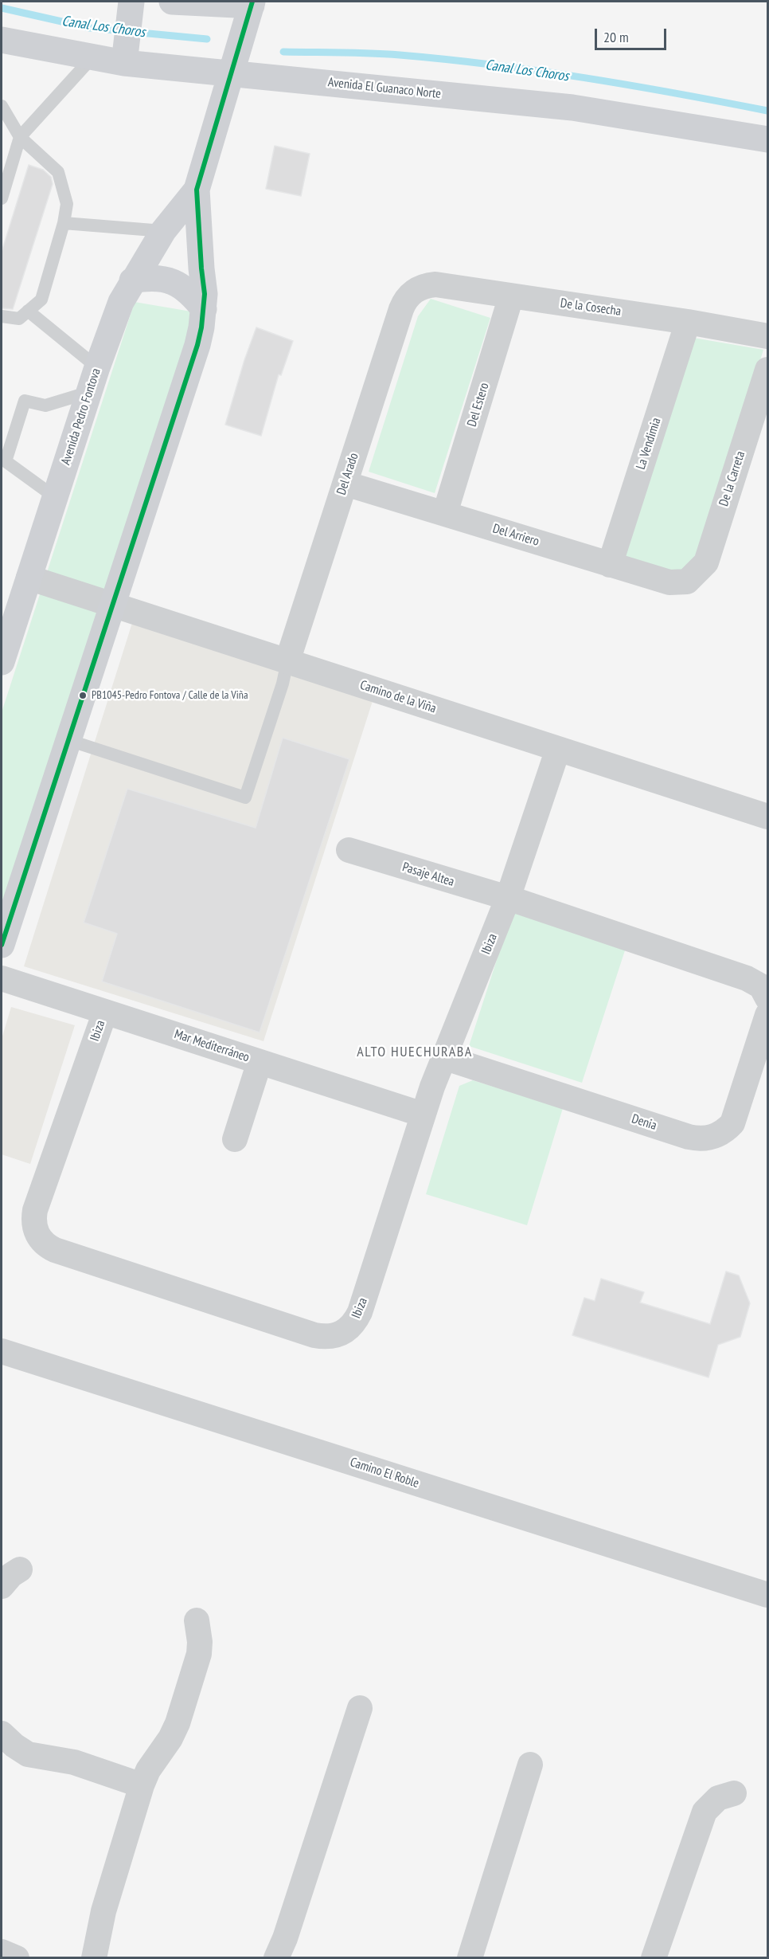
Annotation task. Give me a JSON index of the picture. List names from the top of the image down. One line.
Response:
{"streets":{"street":["Avenida El Guanaco Norte","De la Cosecha","Del Estero","Avenida Pedro Fontova","La Vendimia","Del Arado","De la Carreta","Del Arriero","Camino de la Viña","Pasaje Altea","Ibiza","Mar Mediterráneo","Denia","Camino El Roble"]},"crossings":[["Avenida El Guanaco Norte","Avenida Pedro Fontova"],["De la Cosecha","Del Estero"],["De la Cosecha","La Vendimia"],["De la Cosecha","Del Arado"],["Del Estero","Del Arriero"],["Avenida Pedro Fontova","Camino de la Viña"],["La Vendimia","Del Arriero"],["Del Arado","Del Arriero"],["Del Arado","Camino de la Viña"],["De la Carreta","Del Arriero"],["Camino de la Viña","Ibiza"],["Pasaje Altea","Ibiza"],["Ibiza","Mar Mediterráneo"],["Ibiza","Denia"]],"districts":["ALTO HUECHURABA"],"water":["Canal Los Choros"],"places":["PB1045-Pedro Fontova / Calle de la Viña"],"scale_bar":"20 m"}
